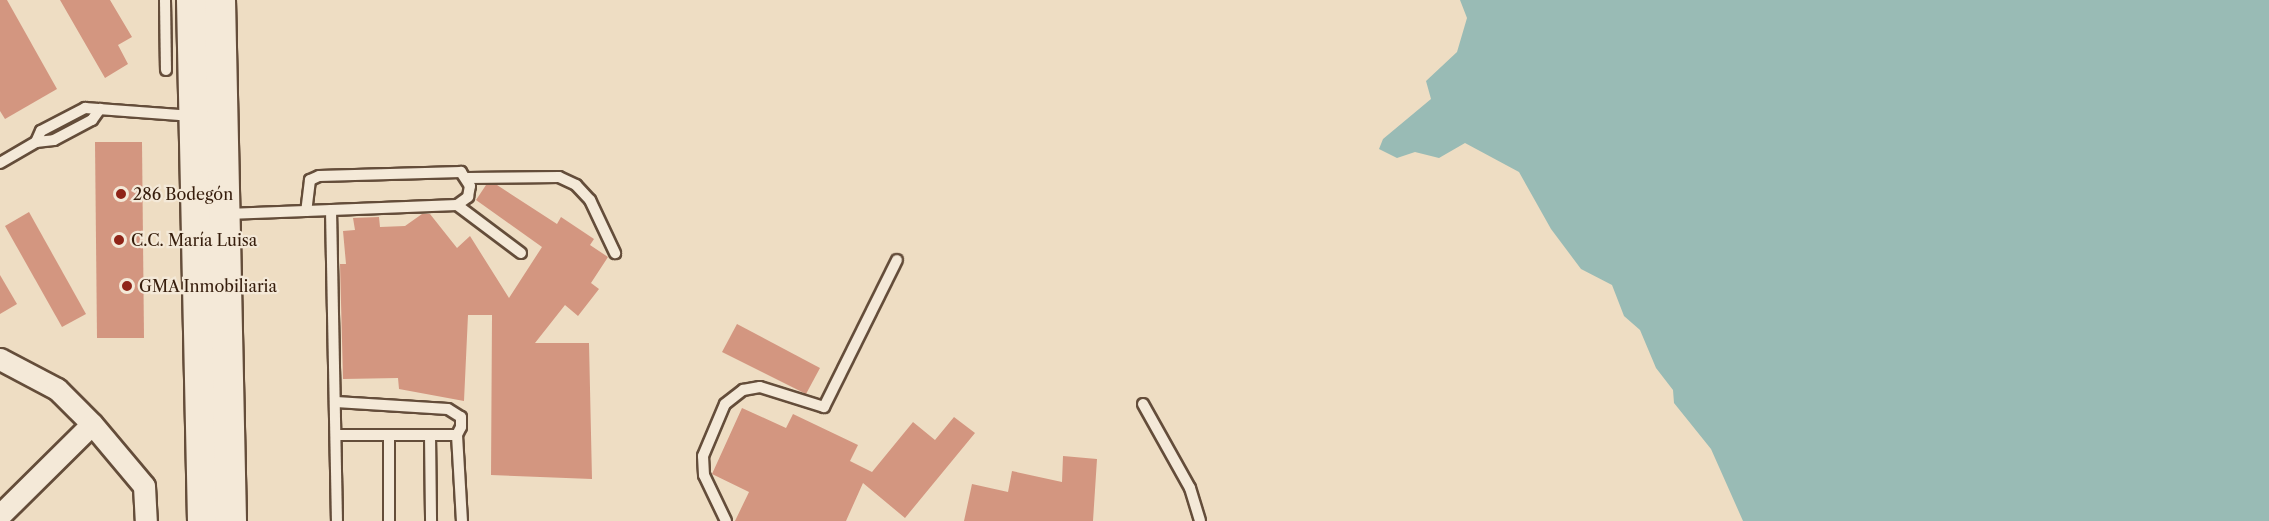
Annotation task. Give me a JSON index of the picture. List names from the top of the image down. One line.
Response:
{"places":["286 Bodegón","C.C. María Luisa","GMA Inmobiliaria"]}
